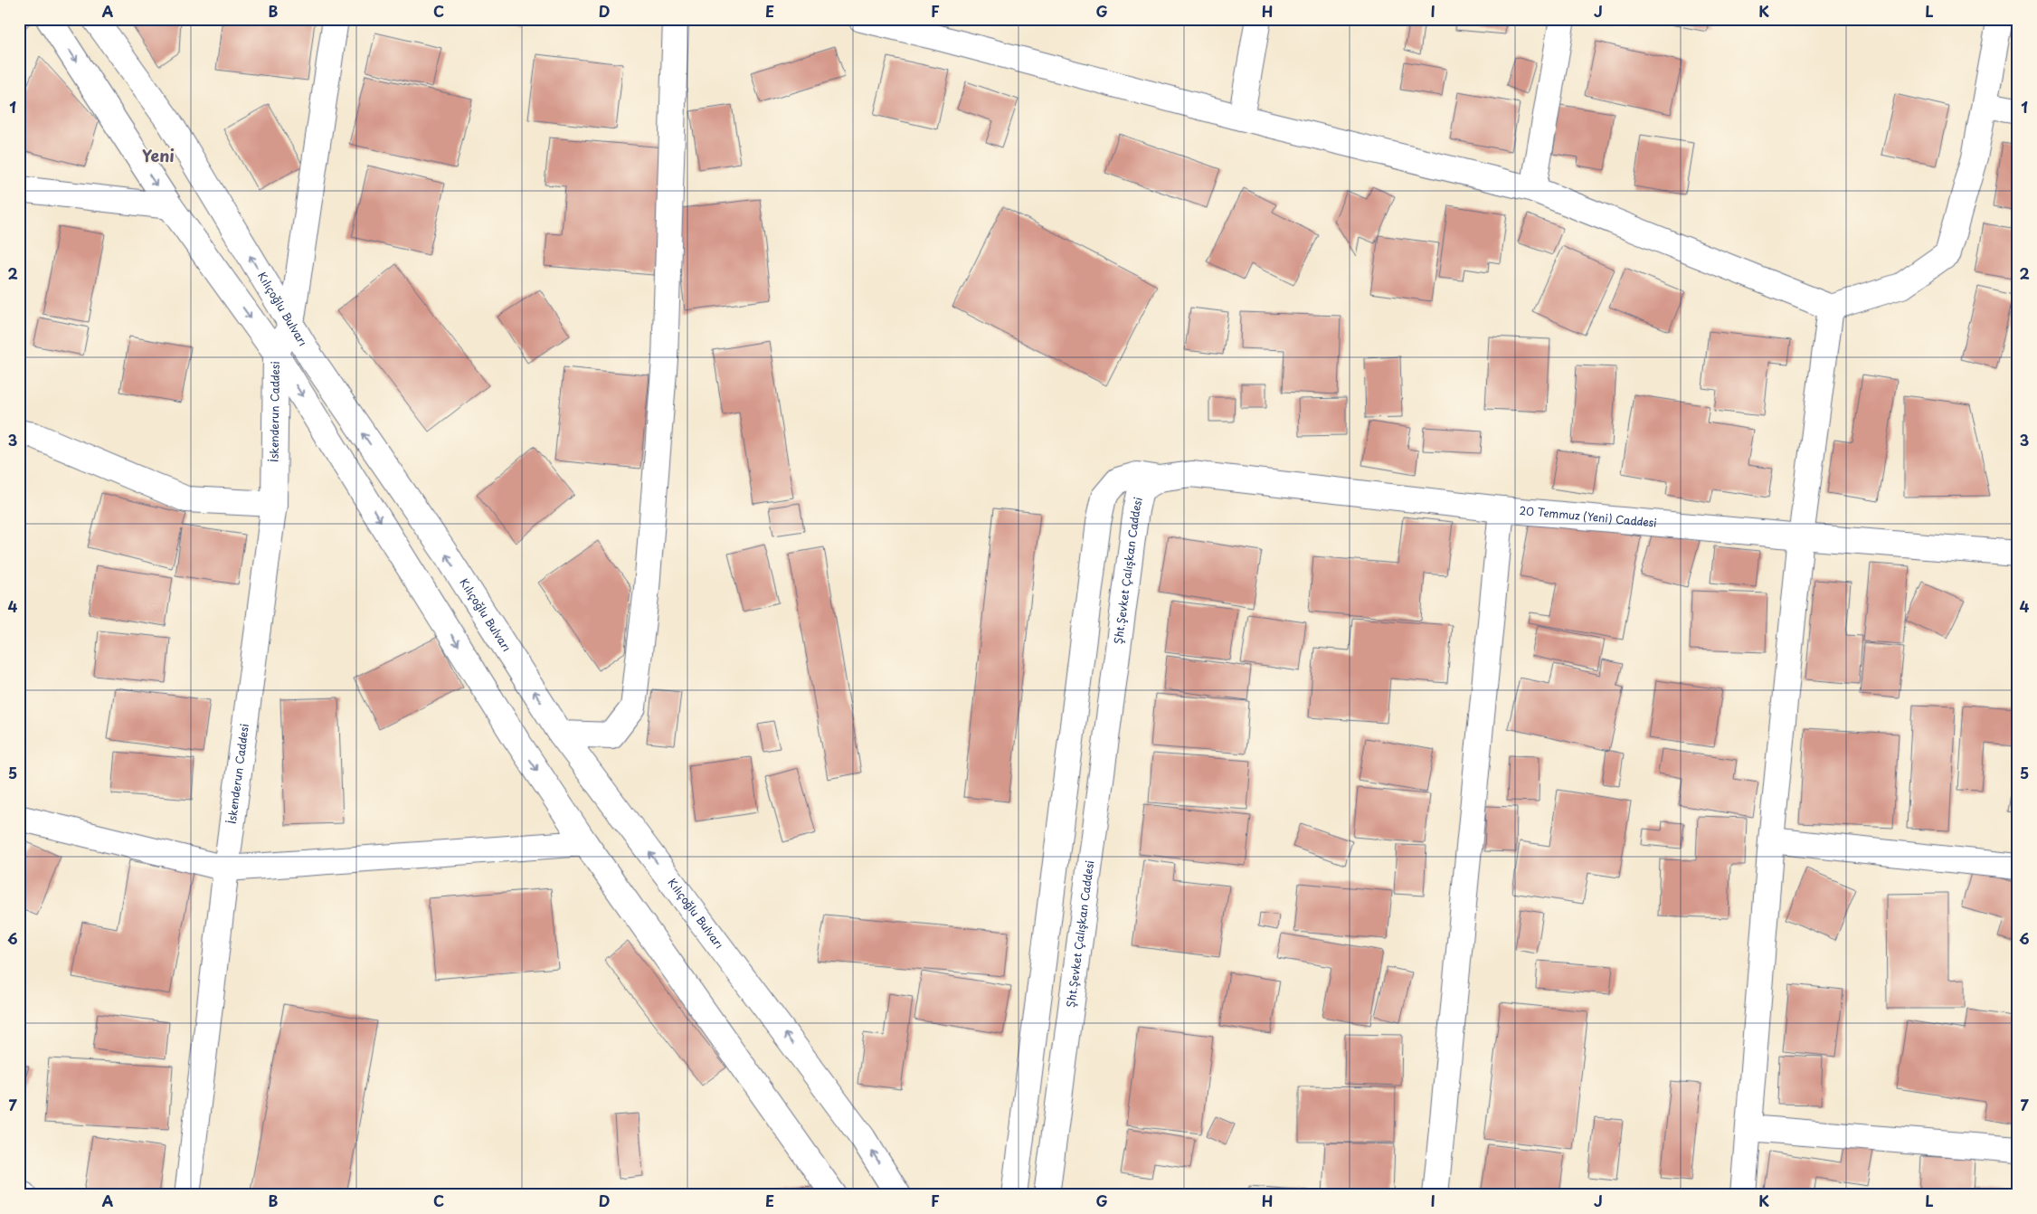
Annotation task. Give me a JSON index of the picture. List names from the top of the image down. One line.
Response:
{"streets":{"street":["Kılıçoğlu Bulvarı","İskenderun Caddesi","20 Temmuz (Yeni) Caddesi","Şht.Şevket Çalışkan Caddesi"]},"crossings":[["20 Temmuz (Yeni) Caddesi","Şht.Şevket Çalışkan Caddesi"]],"districts":["Yeni"],"grid":{"columns":["A","B","C","D","E","F","G","H","I","J","K","L"],"rows":["1","2","3","4","5","6","7"]}}
